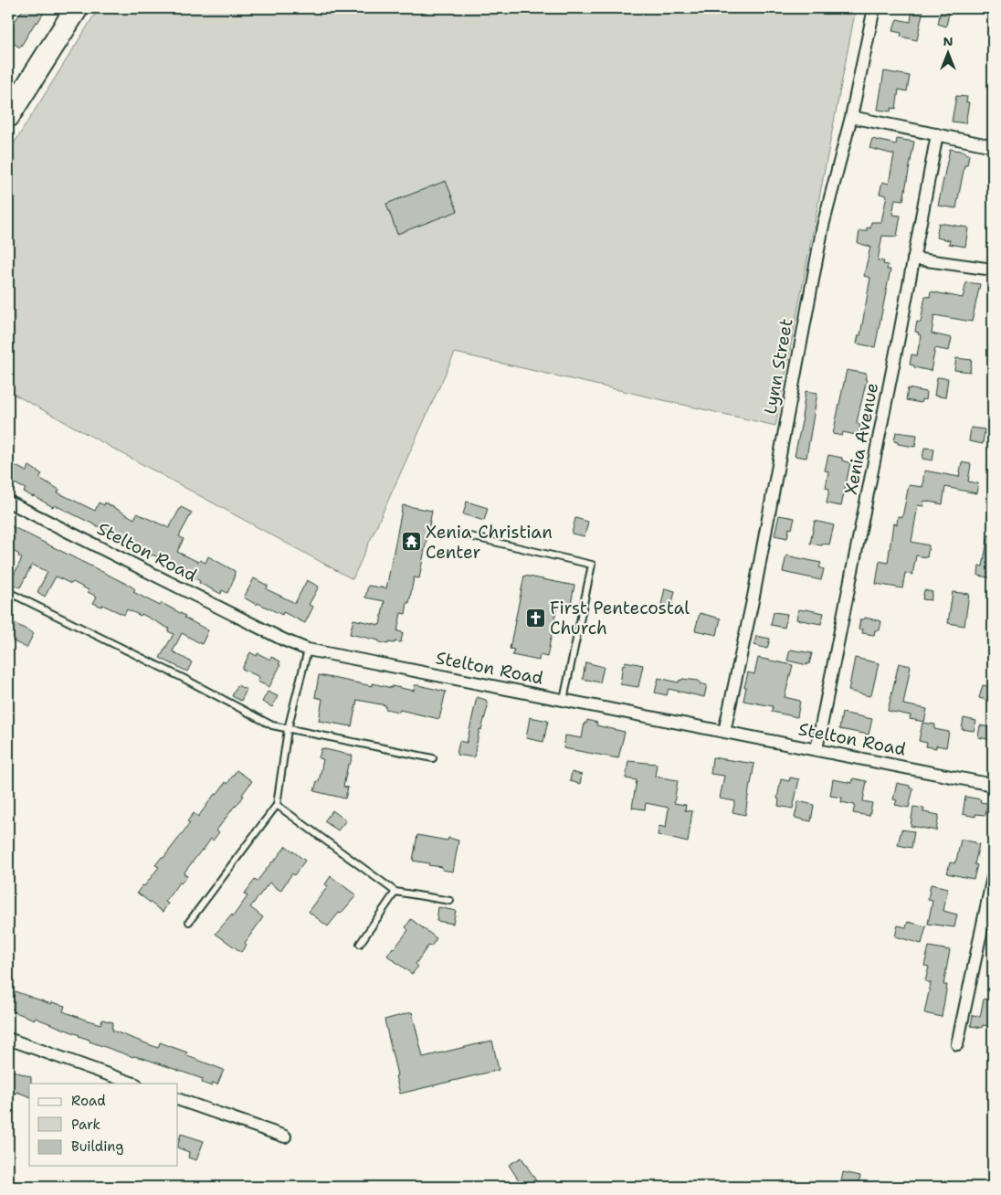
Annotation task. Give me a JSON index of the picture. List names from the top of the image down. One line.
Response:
{"streets":{"street":["Lynn Street","Xenia Avenue","Stelton Road"]},"crossings":[["Lynn Street","Stelton Road"],["Xenia Avenue","Stelton Road"]],"places":{"temple":["Xenia Christian Center"],"church":["First Pentecostal Church"]},"legend":["Road","Park","Building"],"north":"top"}
